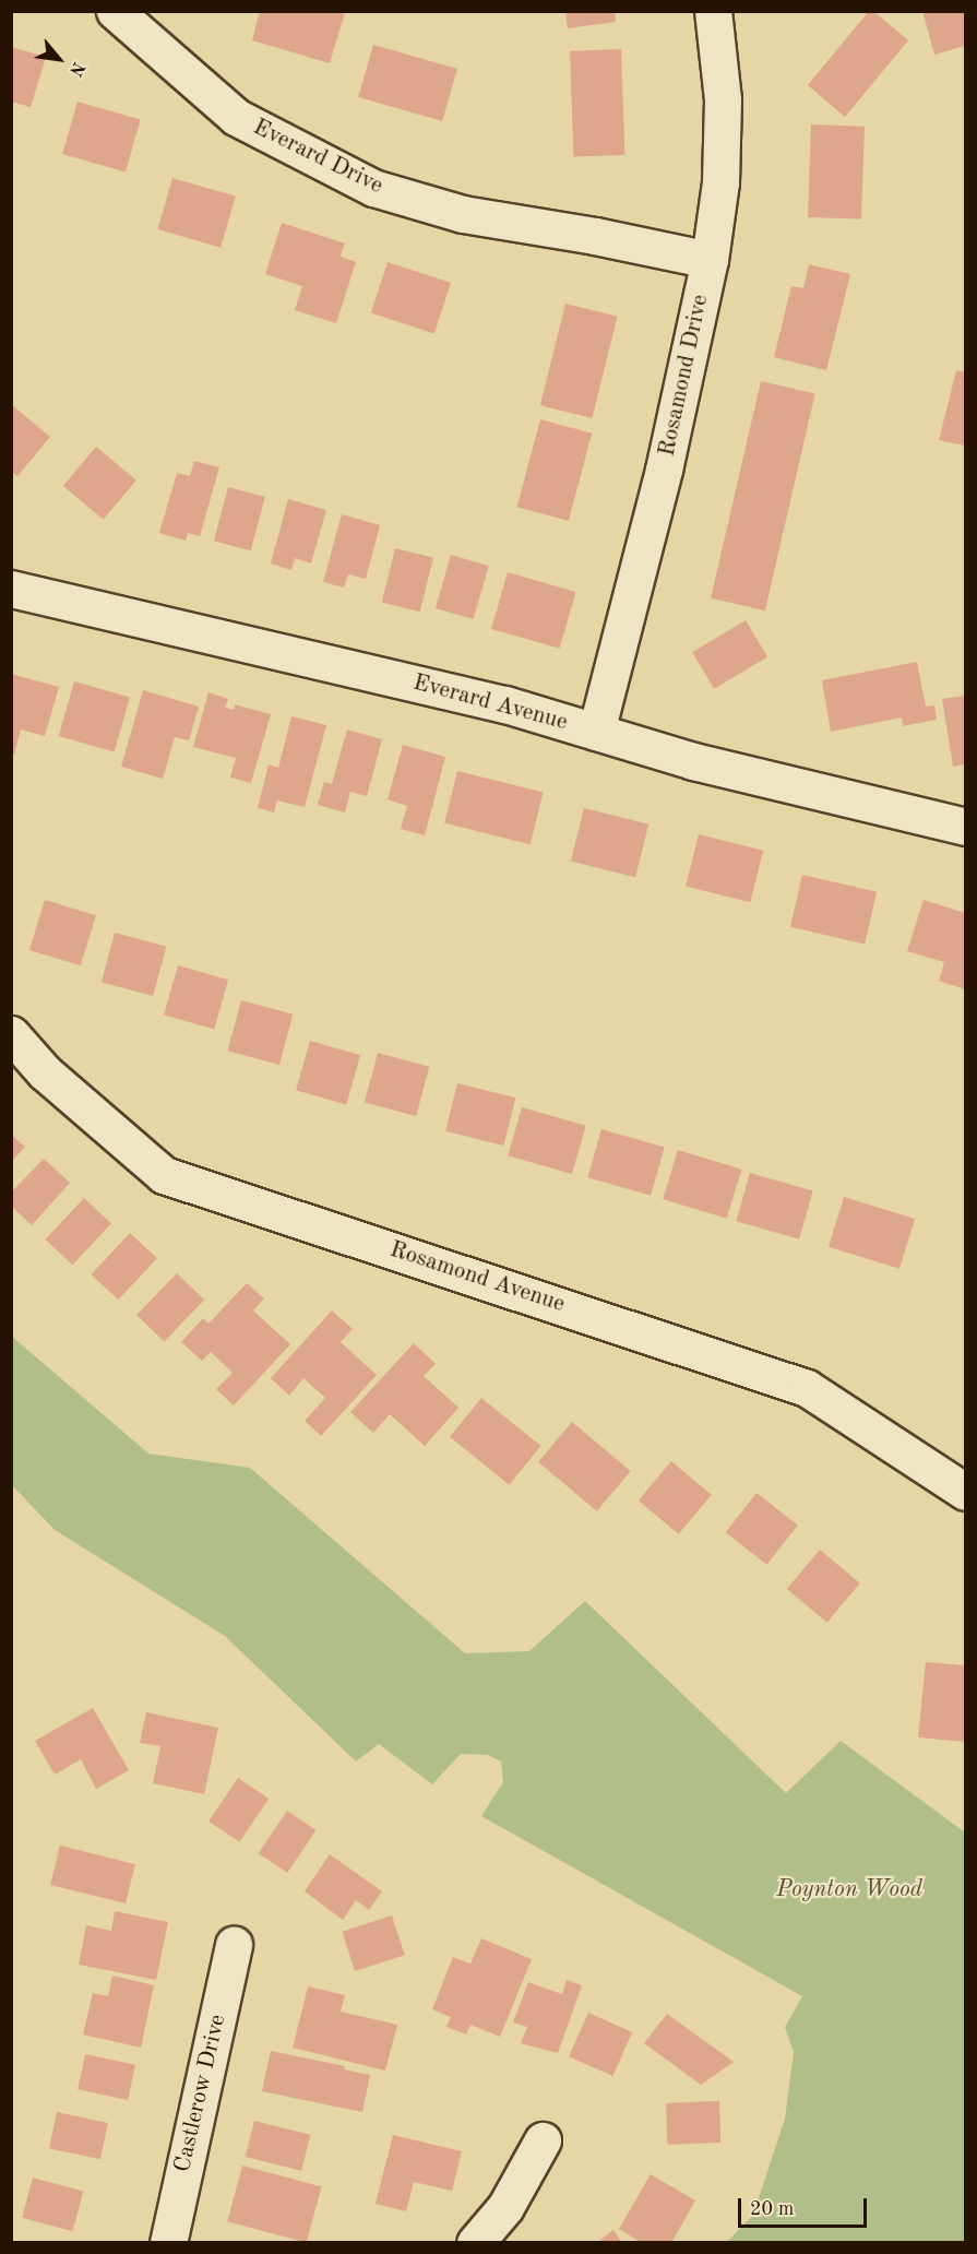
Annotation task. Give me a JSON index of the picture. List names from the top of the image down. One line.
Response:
{"streets":{"street":["Everard Drive","Rosamond Drive","Everard Avenue","Rosamond Avenue","Castlerow Drive"]},"crossings":[["Everard Drive","Rosamond Drive"],["Rosamond Drive","Everard Avenue"]],"parks":["Poynton Wood"],"scale_bar":"20 m","north":"bottom right"}
